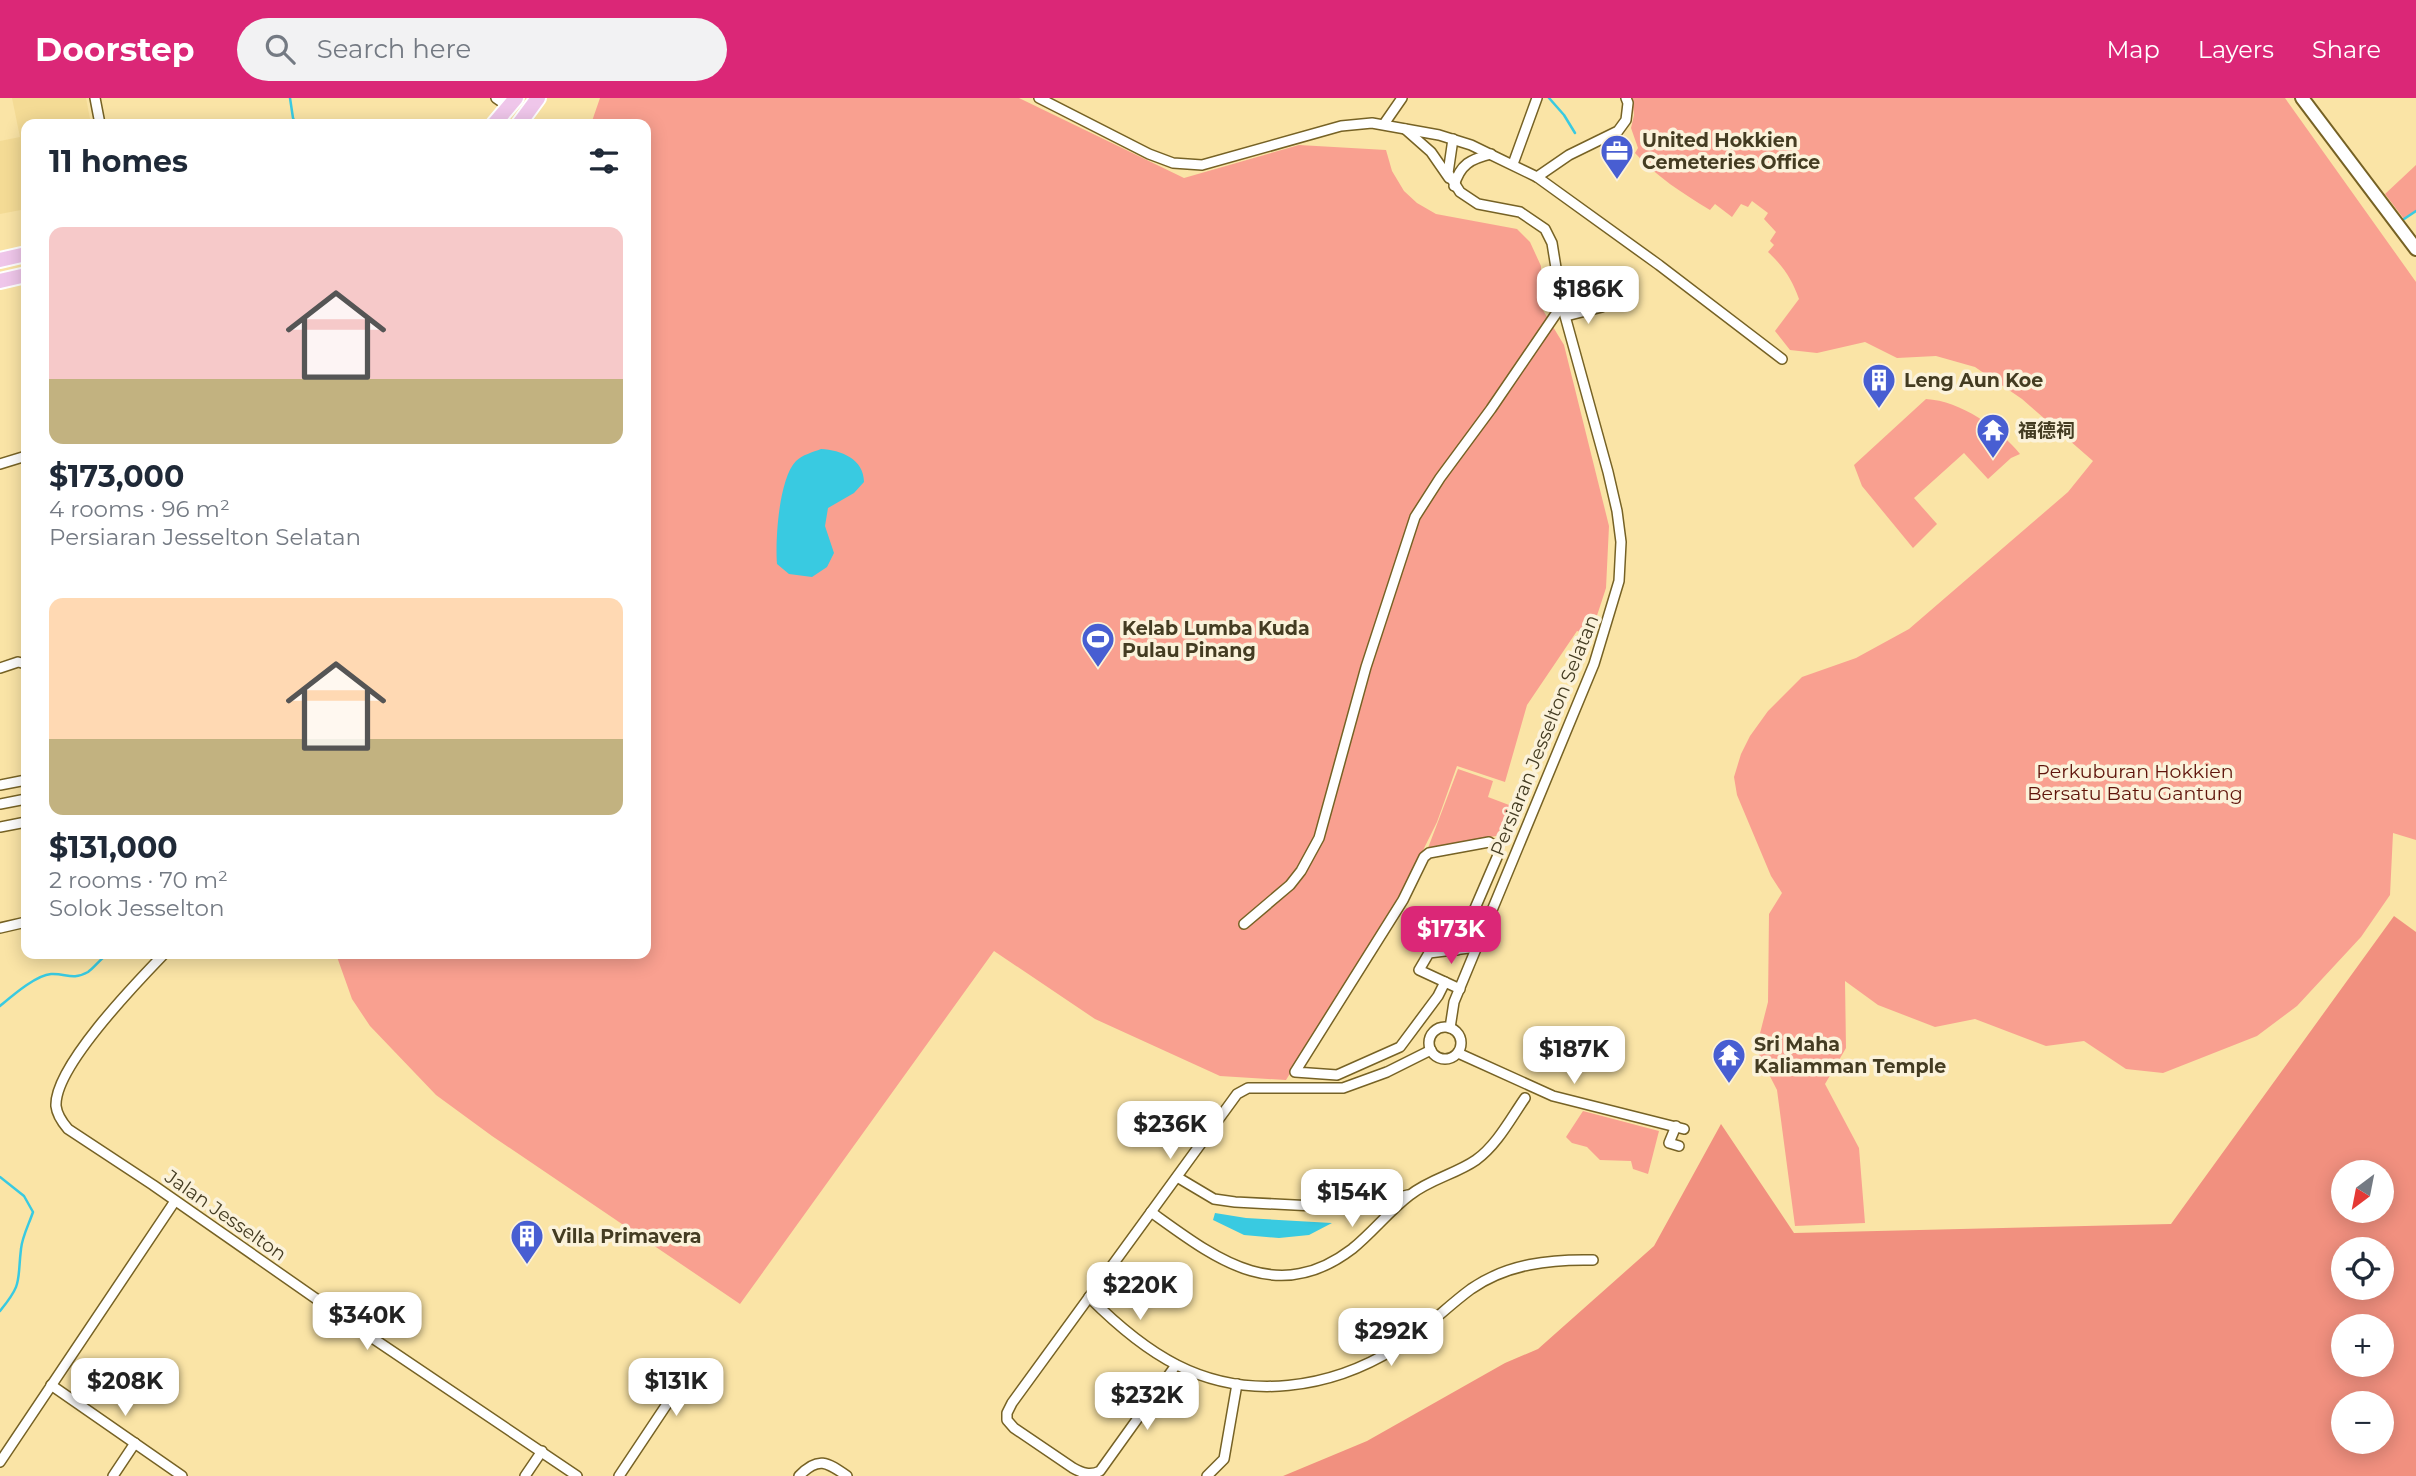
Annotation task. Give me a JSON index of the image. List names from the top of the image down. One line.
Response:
{"streets":{"street":["Persiaran Jesselton Selatan","Jalan Jesselton"]},"parks":["Perkuburan Hokkien Bersatu Batu Gantung"],"places":{"office":["United Hokkien Cemeteries Office"],"building":["Leng Aun Koe","Villa Primavera"],"temple":["福德祠","Sri Maha Kaliamman Temple"],"sports":["Kelab Lumba Kuda Pulau Pinang"]},"north":"bottom left","page":{"header":"Doorstep","search":"Search here","nav":["Map","Layers","Share"],"heading":"11 homes","list":[{"name":"$173,000","note":"4 rooms · 96 m² · Persiaran Jesselton Selatan"},{"name":"$131,000","note":"2 rooms · 70 m² · Solok Jesselton"}],"price":["$186K","$173K","$187K","$236K","$154K","$220K","$340K","$292K","$208K","$131K","$232K"],"map_buttons":["+","−"]}}
